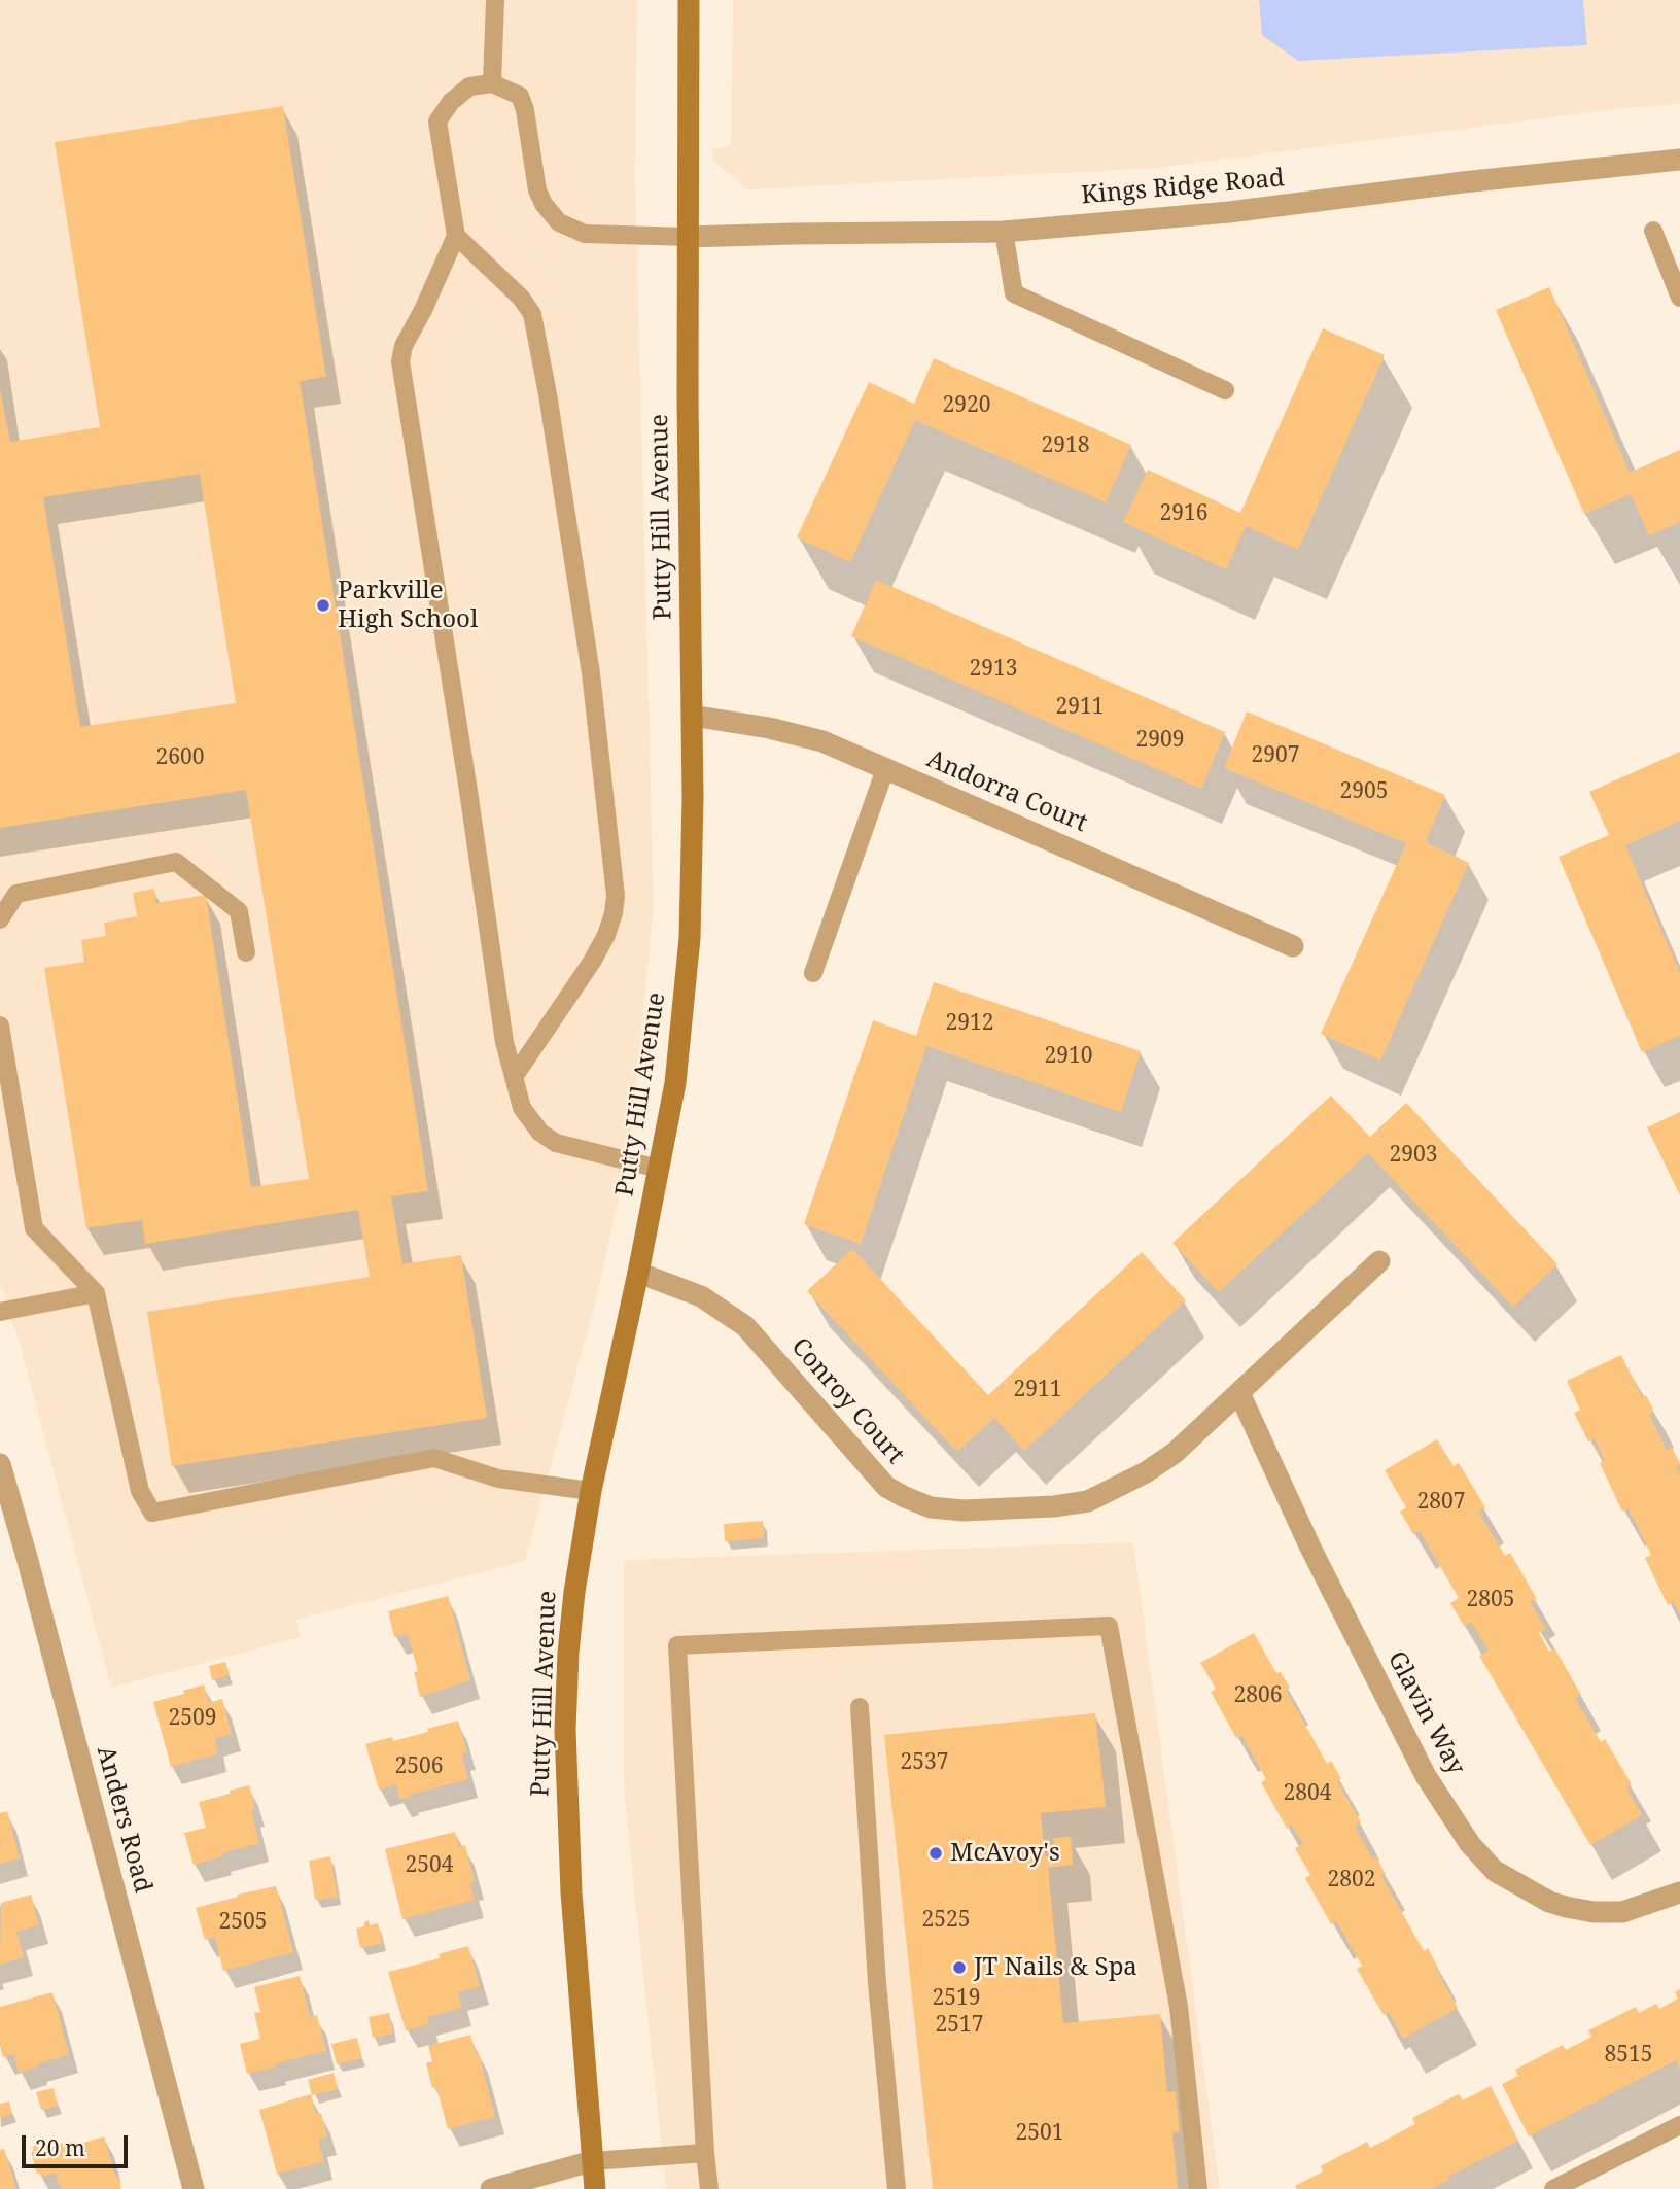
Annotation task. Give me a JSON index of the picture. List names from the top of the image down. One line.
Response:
{"streets":{"main road":["Putty Hill Avenue"],"street":["Kings Ridge Road","Andorra Court","Conroy Court","Glavin Way","Anders Road"]},"crossings":[["Kings Ridge Road","Putty Hill Avenue"],["Putty Hill Avenue","Andorra Court"],["Putty Hill Avenue","Conroy Court"],["Conroy Court","Glavin Way"]],"places":["Parkville High School","McAvoy's","JT Nails & Spa"],"house_numbers":["2920","2918","2916","2913","2911","2909","2907","2600","2905","2912","2910","2903","2911","2807","2805","2806","2509","2537","2506","2804","2504","2802","2525","2505","2519","2517","8515","2501"],"scale_bar":"20 m"}
